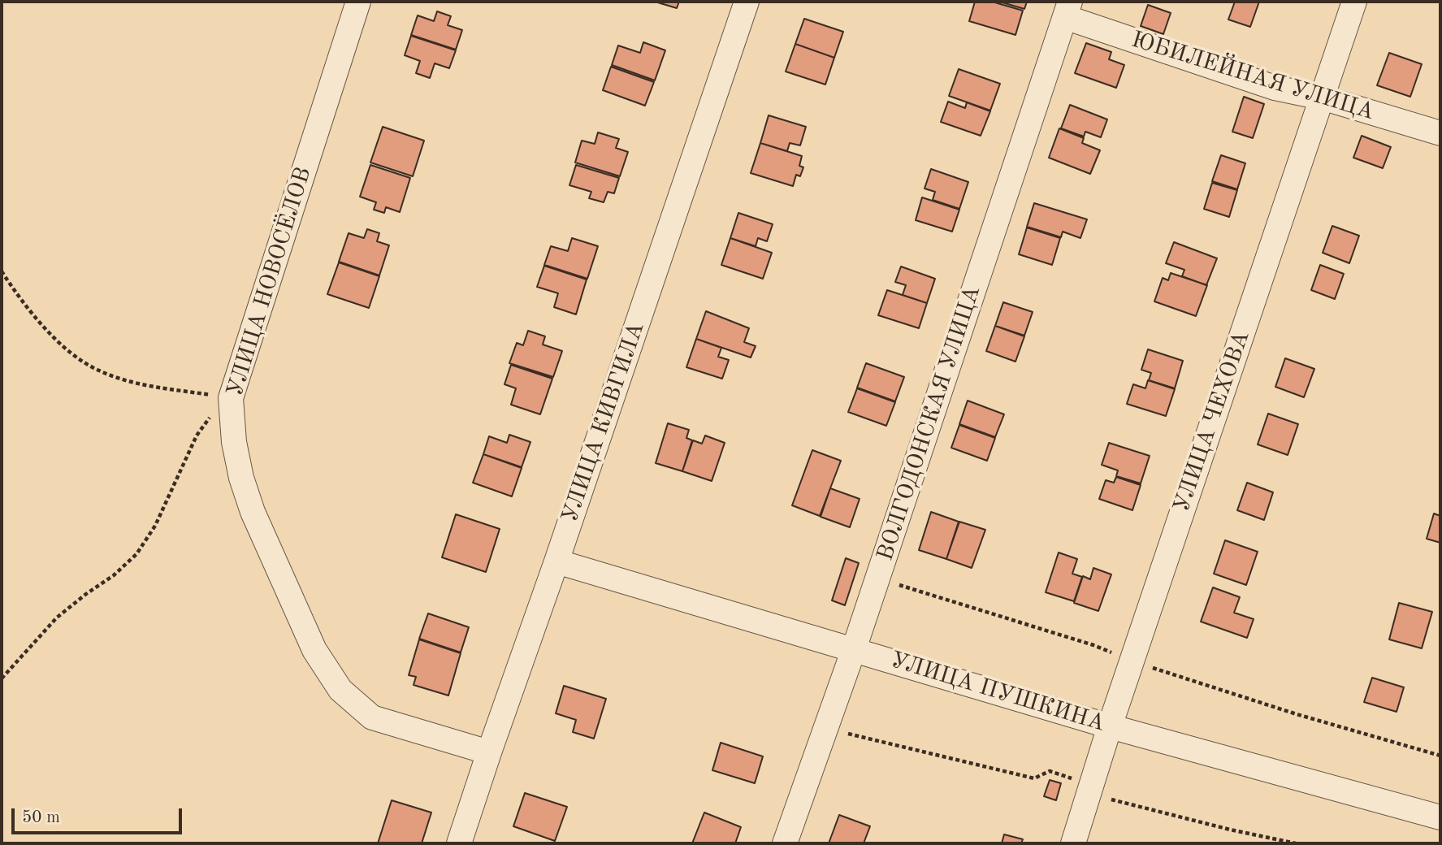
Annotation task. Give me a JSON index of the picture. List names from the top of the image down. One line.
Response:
{"streets":{"street":["ЮБИЛЕЙНАЯ УЛИЦА","УЛИЦА НОВОСЁЛОВ","УЛИЦА ЧЕХОВА","УЛИЦА КИВГИЛА","ВОЛГОДОНСКАЯ УЛИЦА","УЛИЦА ПУШКИНА"]},"crossings":[["ЮБИЛЕЙНАЯ УЛИЦА","УЛИЦА ЧЕХОВА"],["ЮБИЛЕЙНАЯ УЛИЦА","ВОЛГОДОНСКАЯ УЛИЦА"],["УЛИЦА НОВОСЁЛОВ","УЛИЦА КИВГИЛА"],["УЛИЦА ЧЕХОВА","УЛИЦА ПУШКИНА"],["УЛИЦА КИВГИЛА","УЛИЦА ПУШКИНА"],["ВОЛГОДОНСКАЯ УЛИЦА","УЛИЦА ПУШКИНА"]],"scale_bar":"50 m"}
